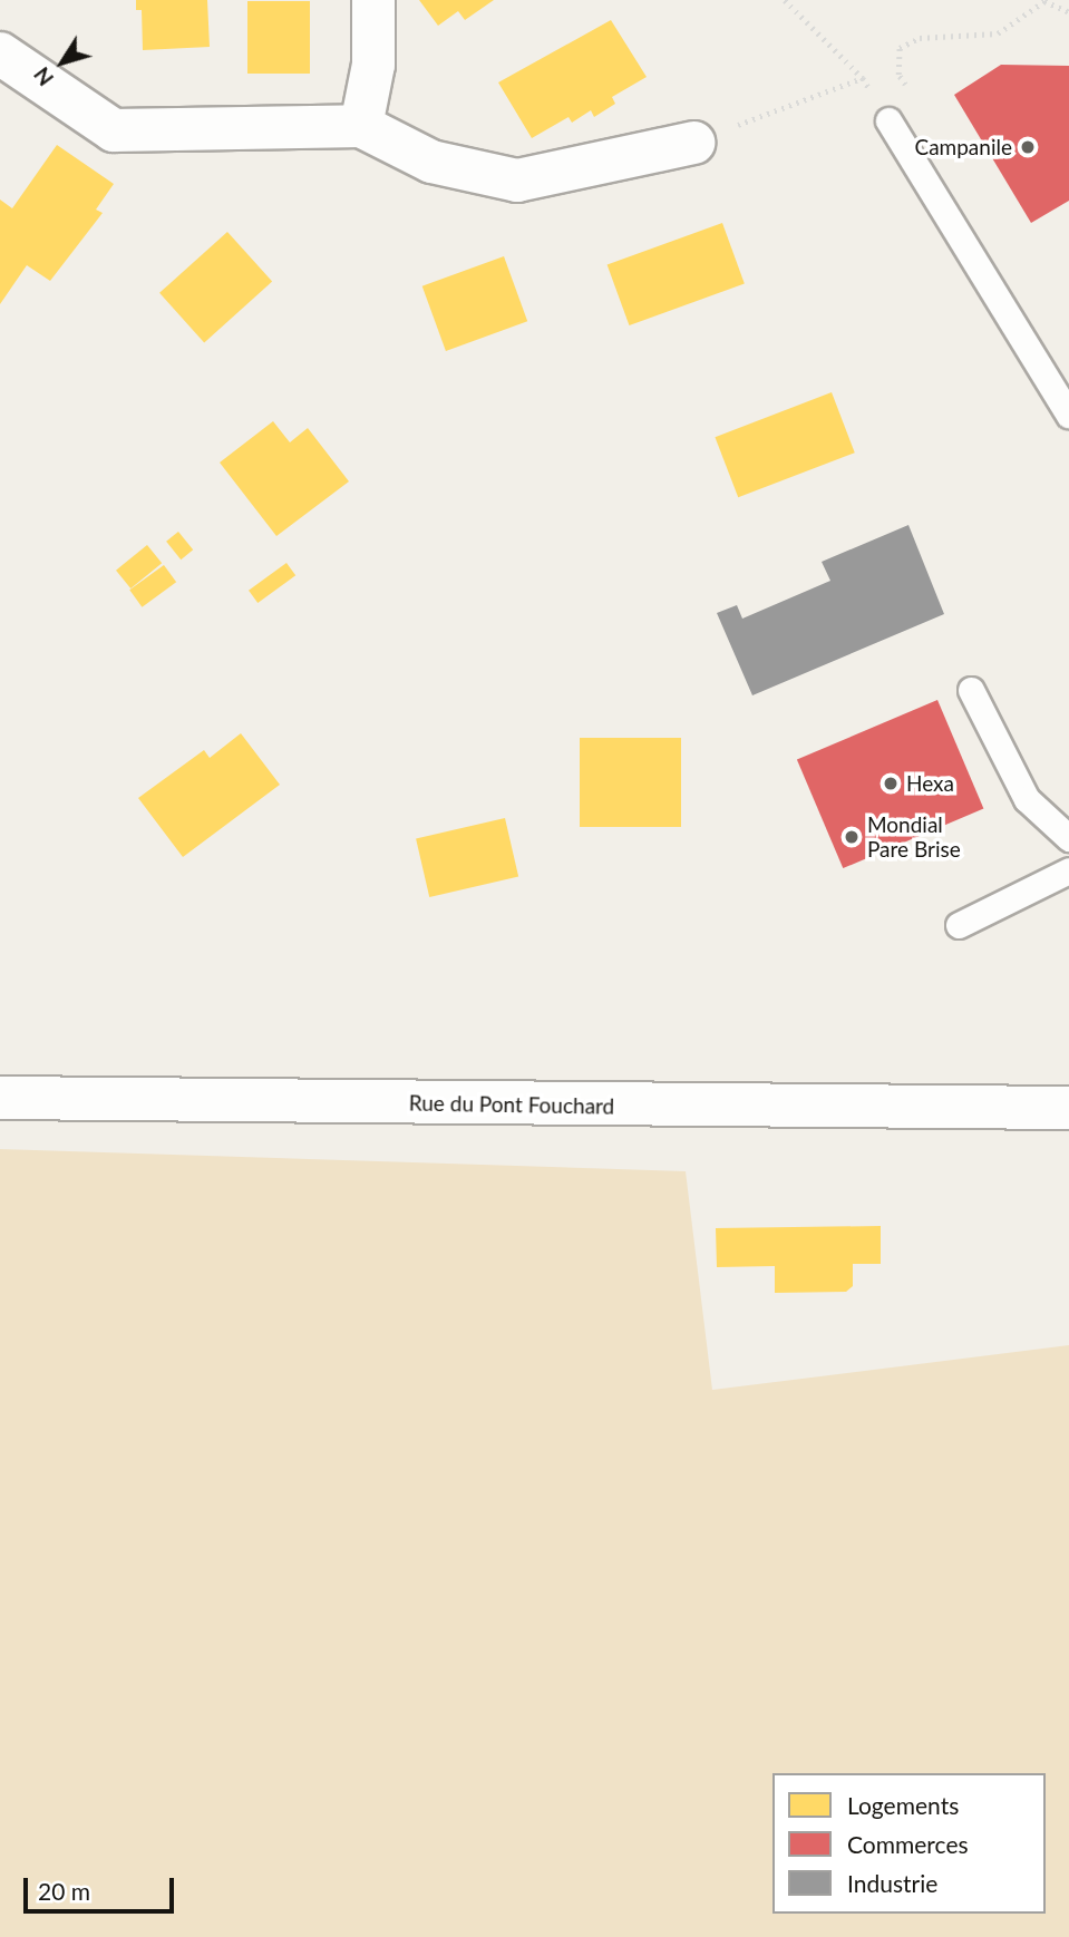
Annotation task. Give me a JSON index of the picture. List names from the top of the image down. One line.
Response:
{"streets":{"main road":["Rue du Pont Fouchard"]},"places":["Campanile","Hexa","Mondial Pare Brise"],"legend":["Logements","Commerces","Industrie"],"scale_bar":"20 m","north":"bottom left"}
